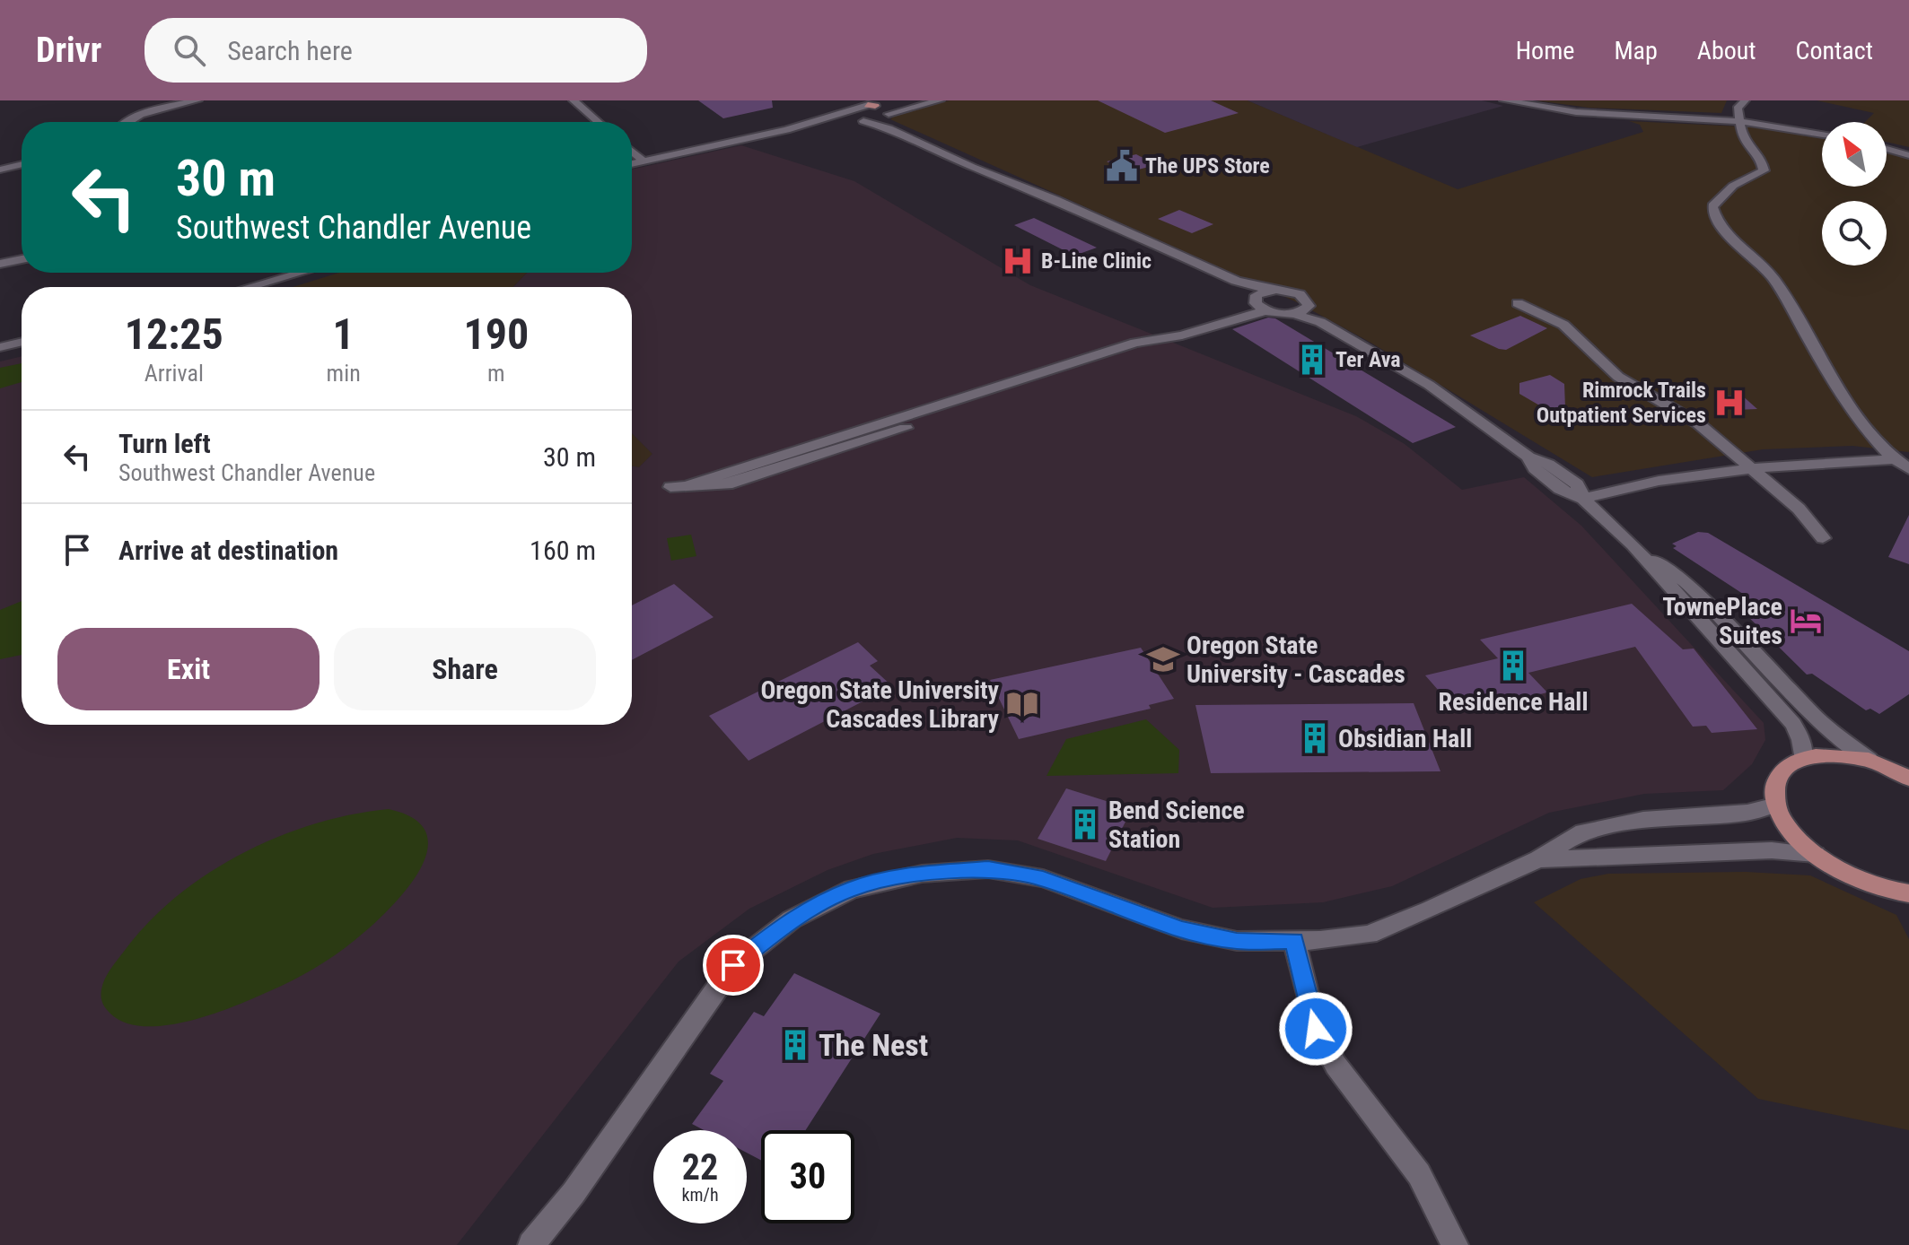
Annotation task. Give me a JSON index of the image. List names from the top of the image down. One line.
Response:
{"places":{"public building":["The UPS Store"],"hospital":["B-Line Clinic","Rimrock Trails Outpatient Services"],"building":["Ter Ava","Residence Hall","Obsidian Hall","Bend Science Station","The Nest"],"hotel":["TownePlace Suites"],"school or university":["Oregon State University - Cascades"],"library":["Oregon State University Cascades Library"]},"north":"top left","page":{"header":"Drivr","search":"Search here","nav":["Home","Map","About","Contact"],"turn":["30 m","Southwest Chandler Avenue"],"eta":["12:25","Arrival","1","min","190","m"],"list":[{"name":"Turn left","note":"Southwest Chandler Avenue","value":"30 m"},{"name":"Arrive at destination","value":"160 m"}],"buttons":["Exit","Share"],"speed":"22 km/h","limit":"30"}}
